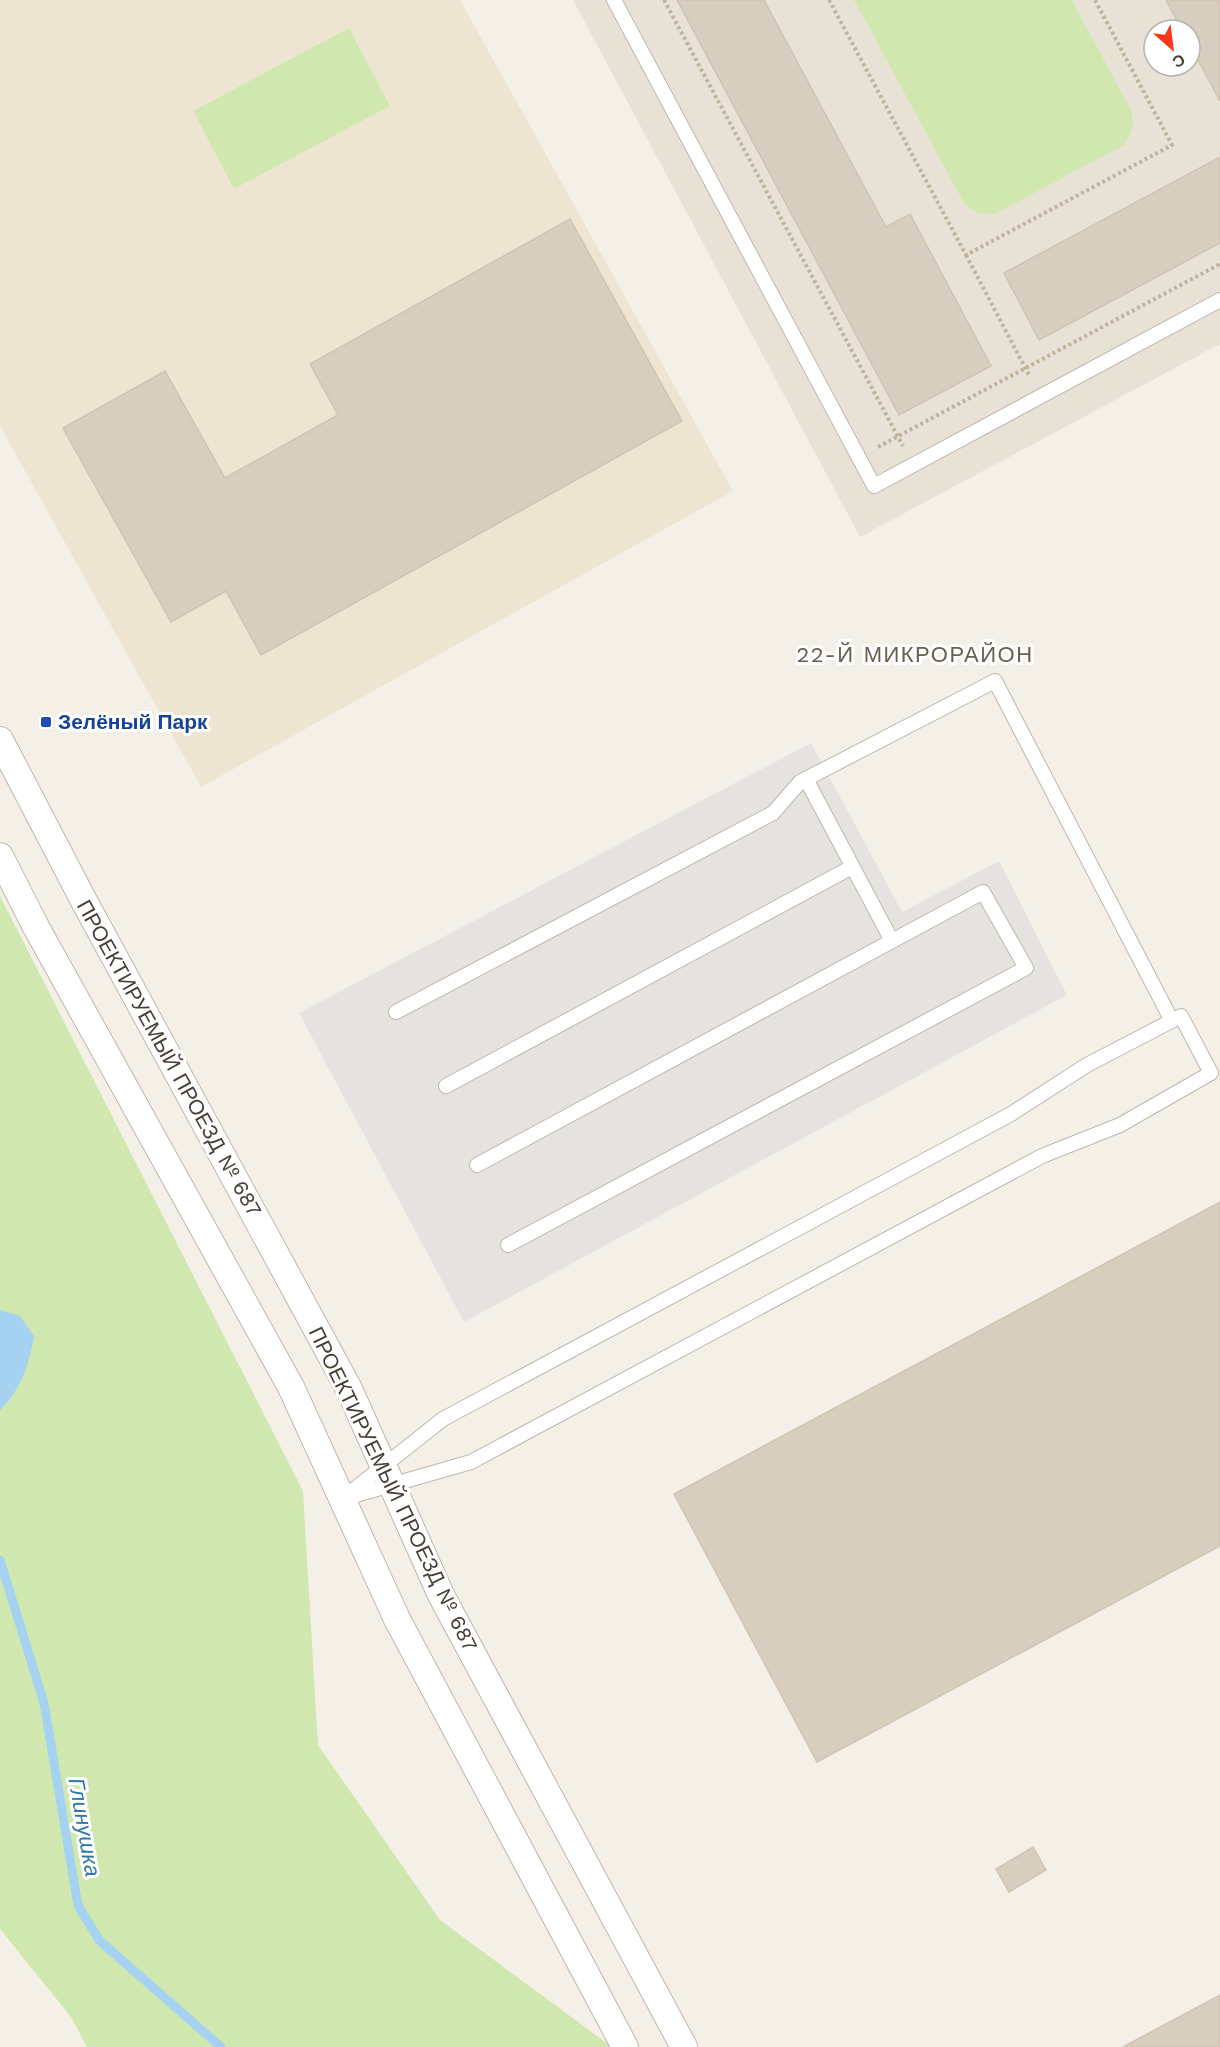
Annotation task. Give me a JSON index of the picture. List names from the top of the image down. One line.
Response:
{"streets":{"street":["ПРОЕКТИРУЕМЫЙ ПРОЕЗД № 687"]},"districts":["22-Й МИКРОРАЙОН"],"water":["Глинушка"],"places":{"transit":["Зелёный Парк"]},"north":"bottom right"}
